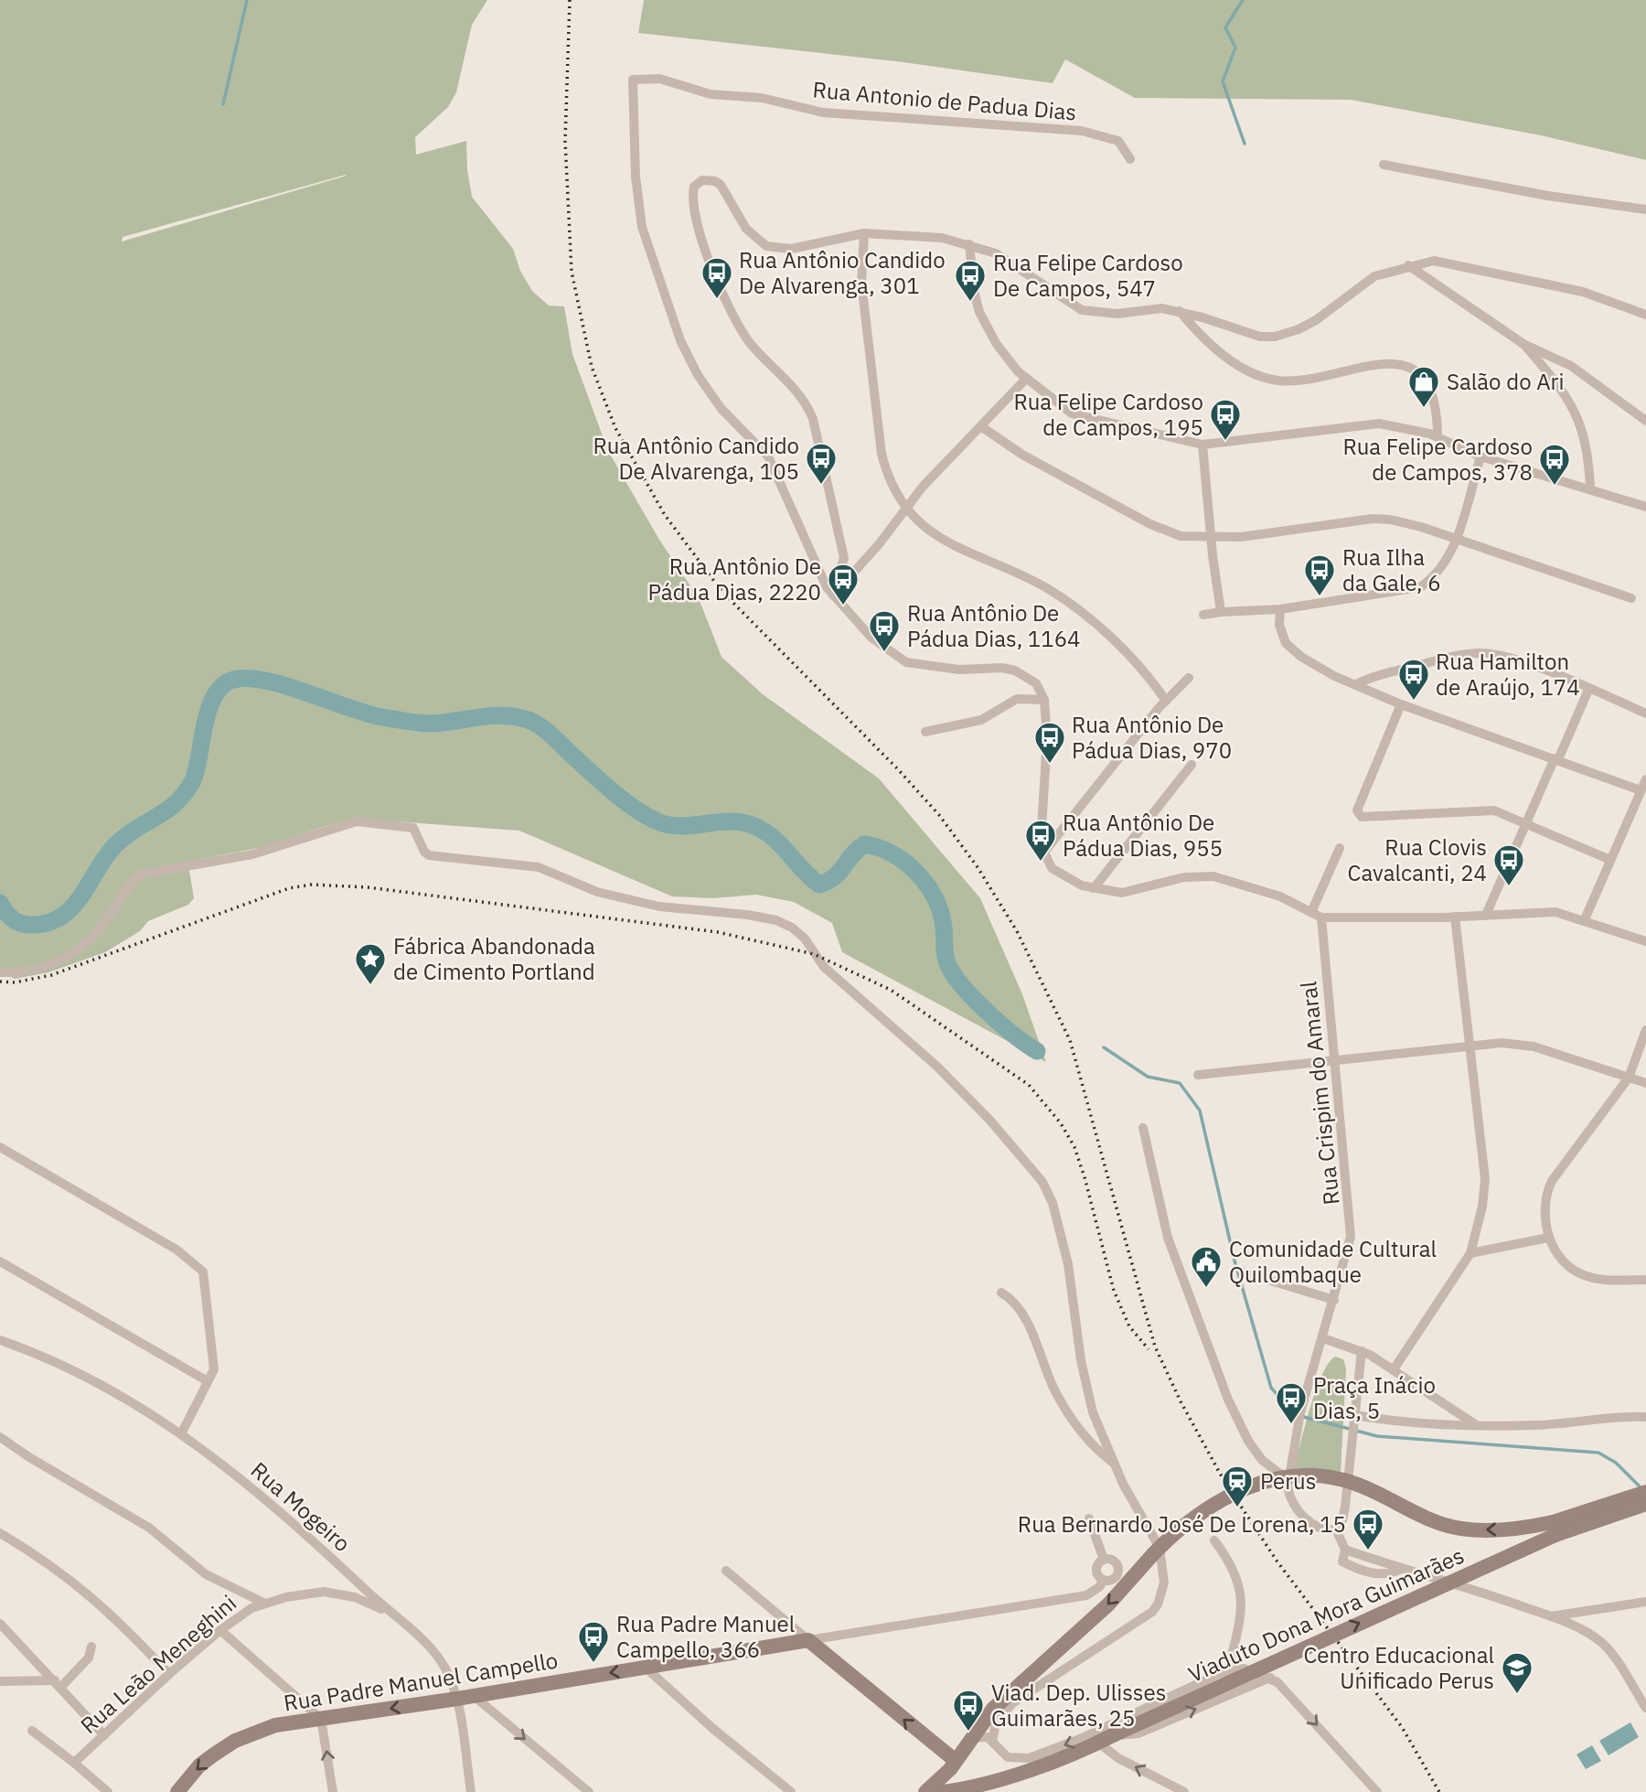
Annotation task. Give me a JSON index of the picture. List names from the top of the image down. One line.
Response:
{"streets":{"main road":["Viaduto Dona Mora Guimarães","Rua Padre Manuel Campello"],"street":["Rua Antonio de Padua Dias","Rua Crispim do Amaral","Rua Mogeiro","Rua Leão Meneghini"]},"crossings":[["Rua Mogeiro","Rua Leão Meneghini"],["Rua Mogeiro","Rua Padre Manuel Campello"]],"one_way":["Viaduto Dona Mora Guimarães","Rua Padre Manuel Campello"],"places":{"bus stop":["Rua Antônio Candido De Alvarenga, 301","Rua Felipe Cardoso De Campos, 547","Rua Felipe Cardoso de Campos, 195","Rua Antônio Candido De Alvarenga, 105","Rua Felipe Cardoso de Campos, 378","Rua Ilha da Gale, 6","Rua Antônio De Pádua Dias, 2220","Rua Antônio De Pádua Dias, 1164","Rua Hamilton de Araújo, 174","Rua Antônio De Pádua Dias, 970","Rua Antônio De Pádua Dias, 955","Rua Clovis Cavalcanti, 24","Praça Inácio Dias, 5","Rua Bernardo José De Lorena, 15","Rua Padre Manuel Campello, 366","Viad. Dep. Ulisses Guimarães, 25"],"shop":["Salão do Ari"],"place":["Fábrica Abandonada de Cimento Portland"],"public building":["Comunidade Cultural Quilombaque"],"station":["Perus"],"school or university":["Centro Educacional Unificado Perus"]}}
